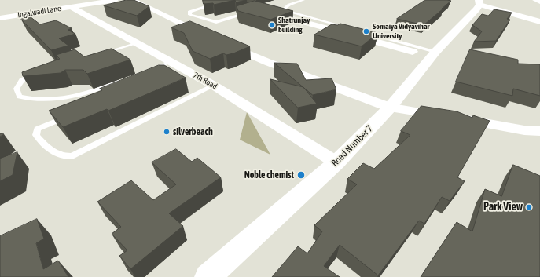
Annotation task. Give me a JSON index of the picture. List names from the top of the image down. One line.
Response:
{"streets":{"street":["Ingalwadi Lane","7th Road","Road Number 7"]},"crossings":[["Ingalwadi Lane","7th Road"],["7th Road","Road Number 7"]],"places":["Shatrunjay building","Somaiya Vidyavihar University","silverbeach","Noble chemist","Park View"]}
